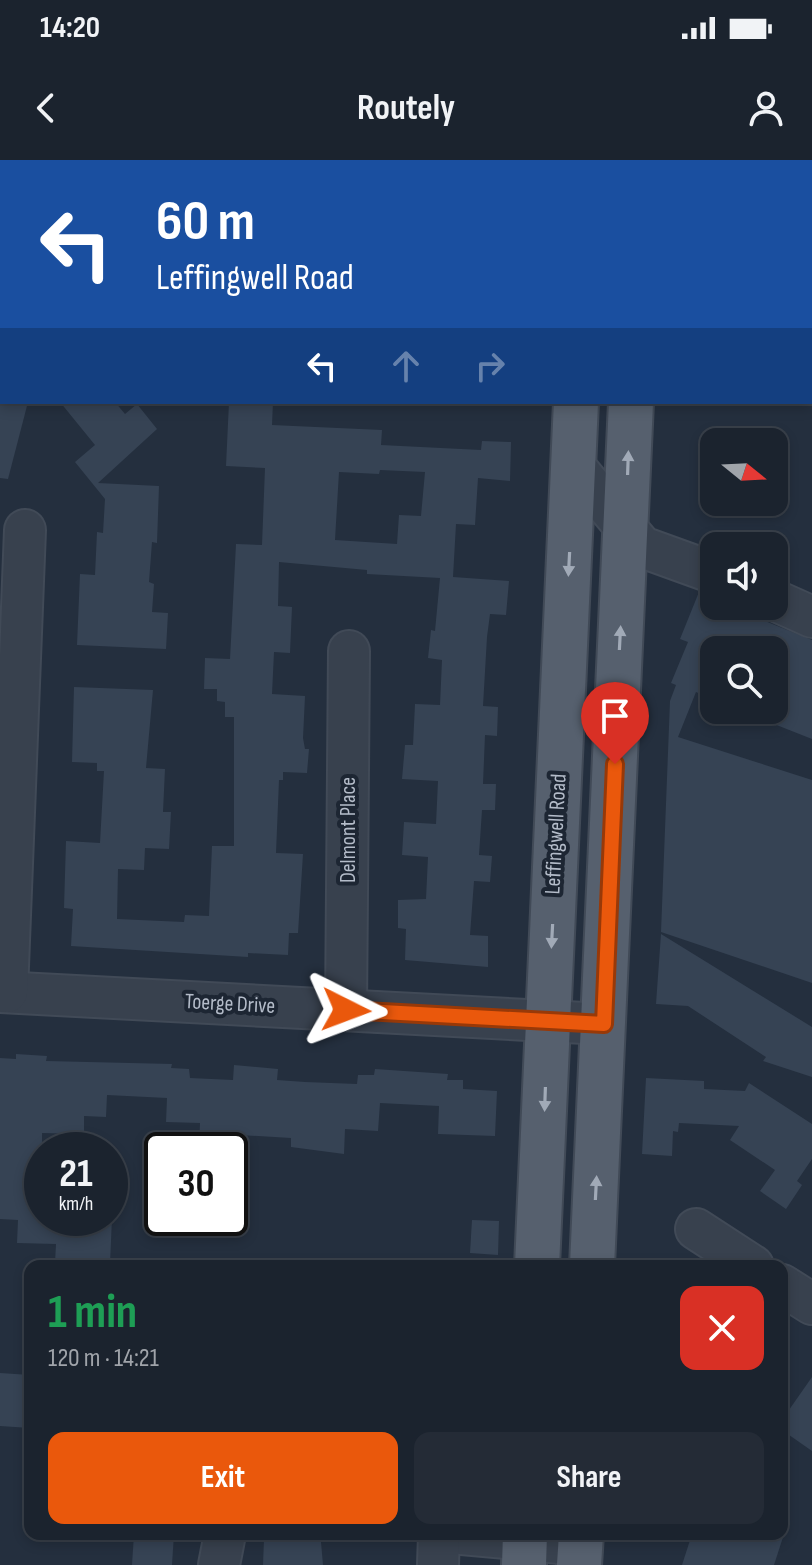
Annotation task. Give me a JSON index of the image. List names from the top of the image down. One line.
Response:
{"streets":{"main road":["Leffingwell Road"],"street":["Delmont Place","Toerge Drive"]},"crossings":[["Delmont Place","Toerge Drive"],["Leffingwell Road","Toerge Drive"]],"north":"right","page":{"status":"14:20","header":"Routely","turn":["60 m","Leffingwell Road"],"speed":"21 km/h","limit":"30","heading":["1 min","120 m · 14:21"],"buttons":["Exit","Share"]}}
